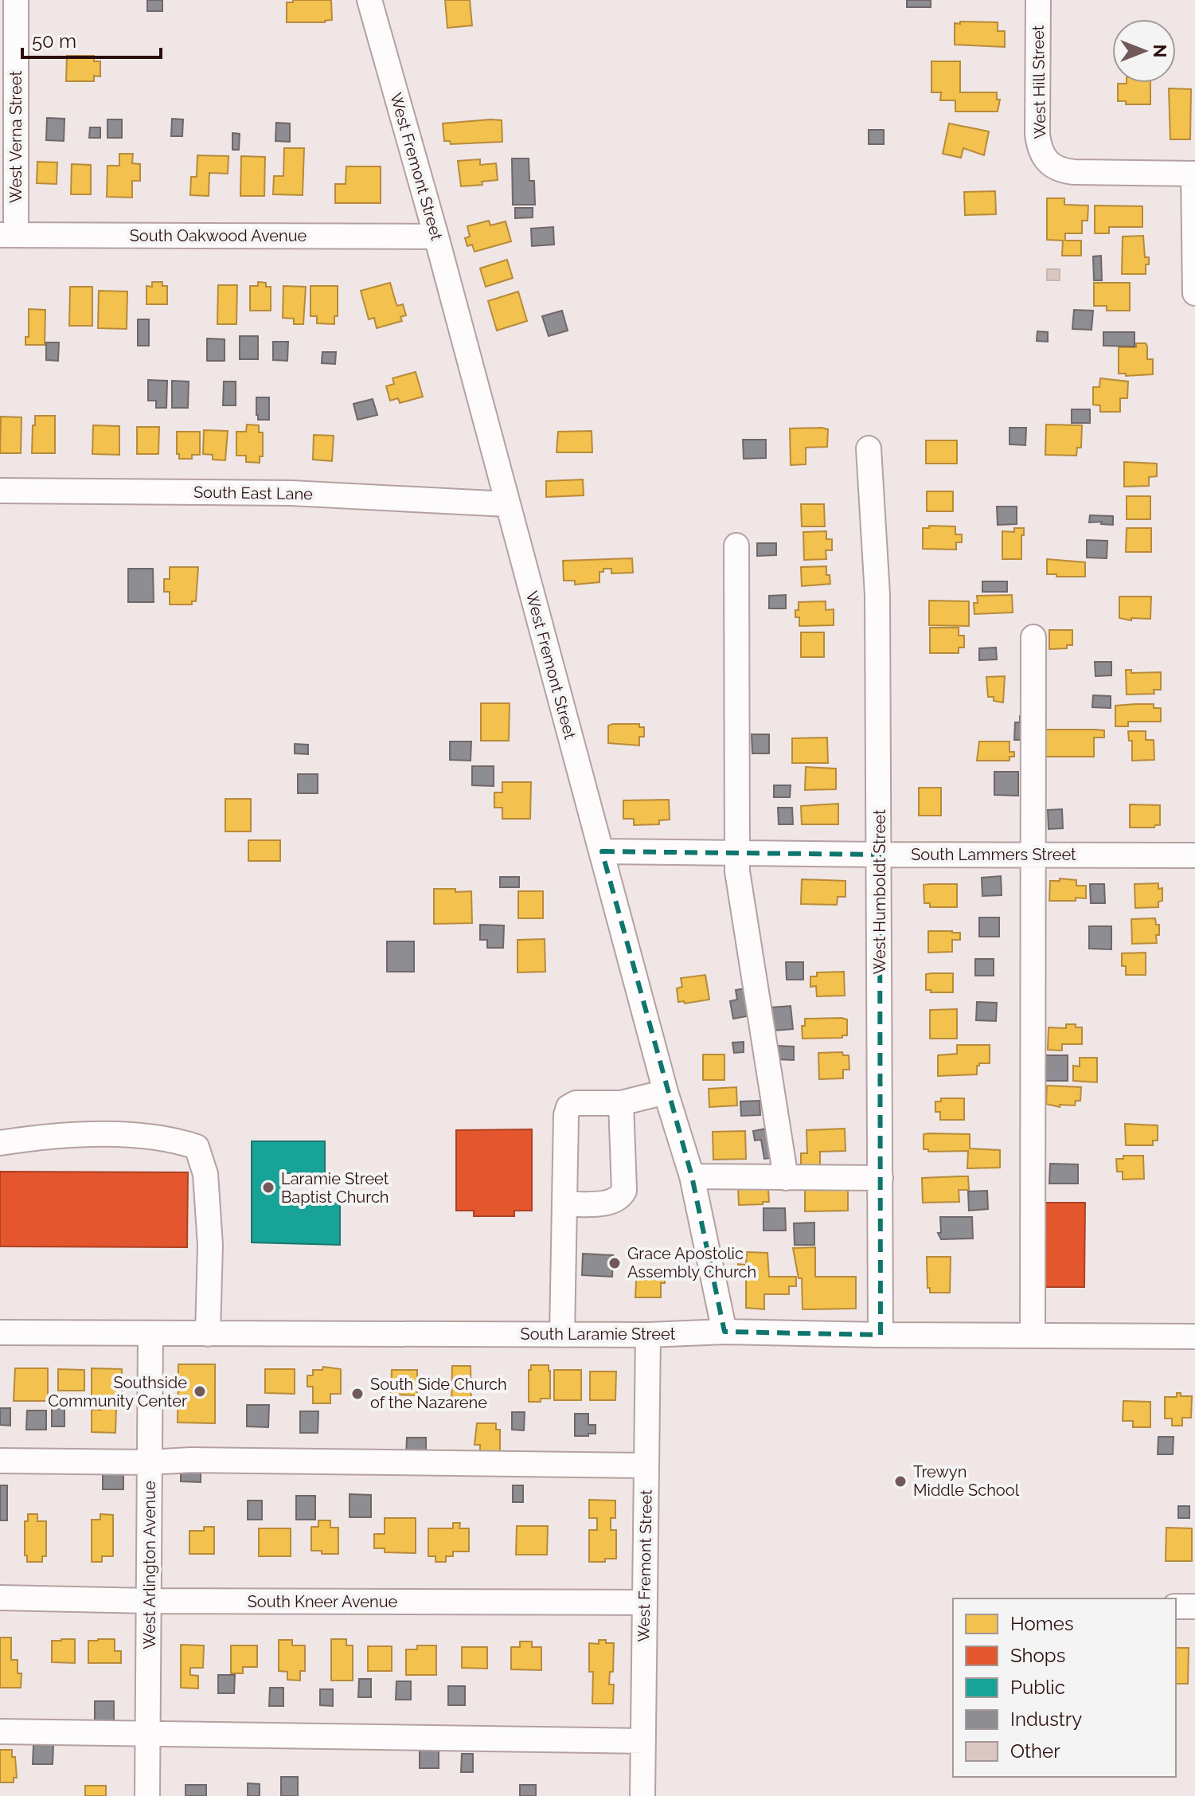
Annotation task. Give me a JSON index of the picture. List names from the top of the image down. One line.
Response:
{"streets":{"street":["West Hill Street","West Verna Street","West Fremont Street","South Oakwood Avenue","South East Lane","South Lammers Street","West Humboldt Street","South Laramie Street","West Arlington Avenue","South Kneer Avenue"]},"crossings":[["West Verna Street","South Oakwood Avenue"],["West Fremont Street","South Oakwood Avenue"],["West Fremont Street","South East Lane"],["West Fremont Street","South Lammers Street"],["West Fremont Street","South Laramie Street"],["West Fremont Street","South Kneer Avenue"],["South Lammers Street","West Humboldt Street"],["West Humboldt Street","South Laramie Street"],["South Laramie Street","West Arlington Avenue"],["West Arlington Avenue","South Kneer Avenue"]],"places":["Laramie Street Baptist Church","Grace Apostolic Assembly Church","Southside Community Center","South Side Church of the Nazarene","Trewyn Middle School"],"legend":["Homes","Shops","Public","Industry","Other"],"scale_bar":"50 m","north":"right"}
